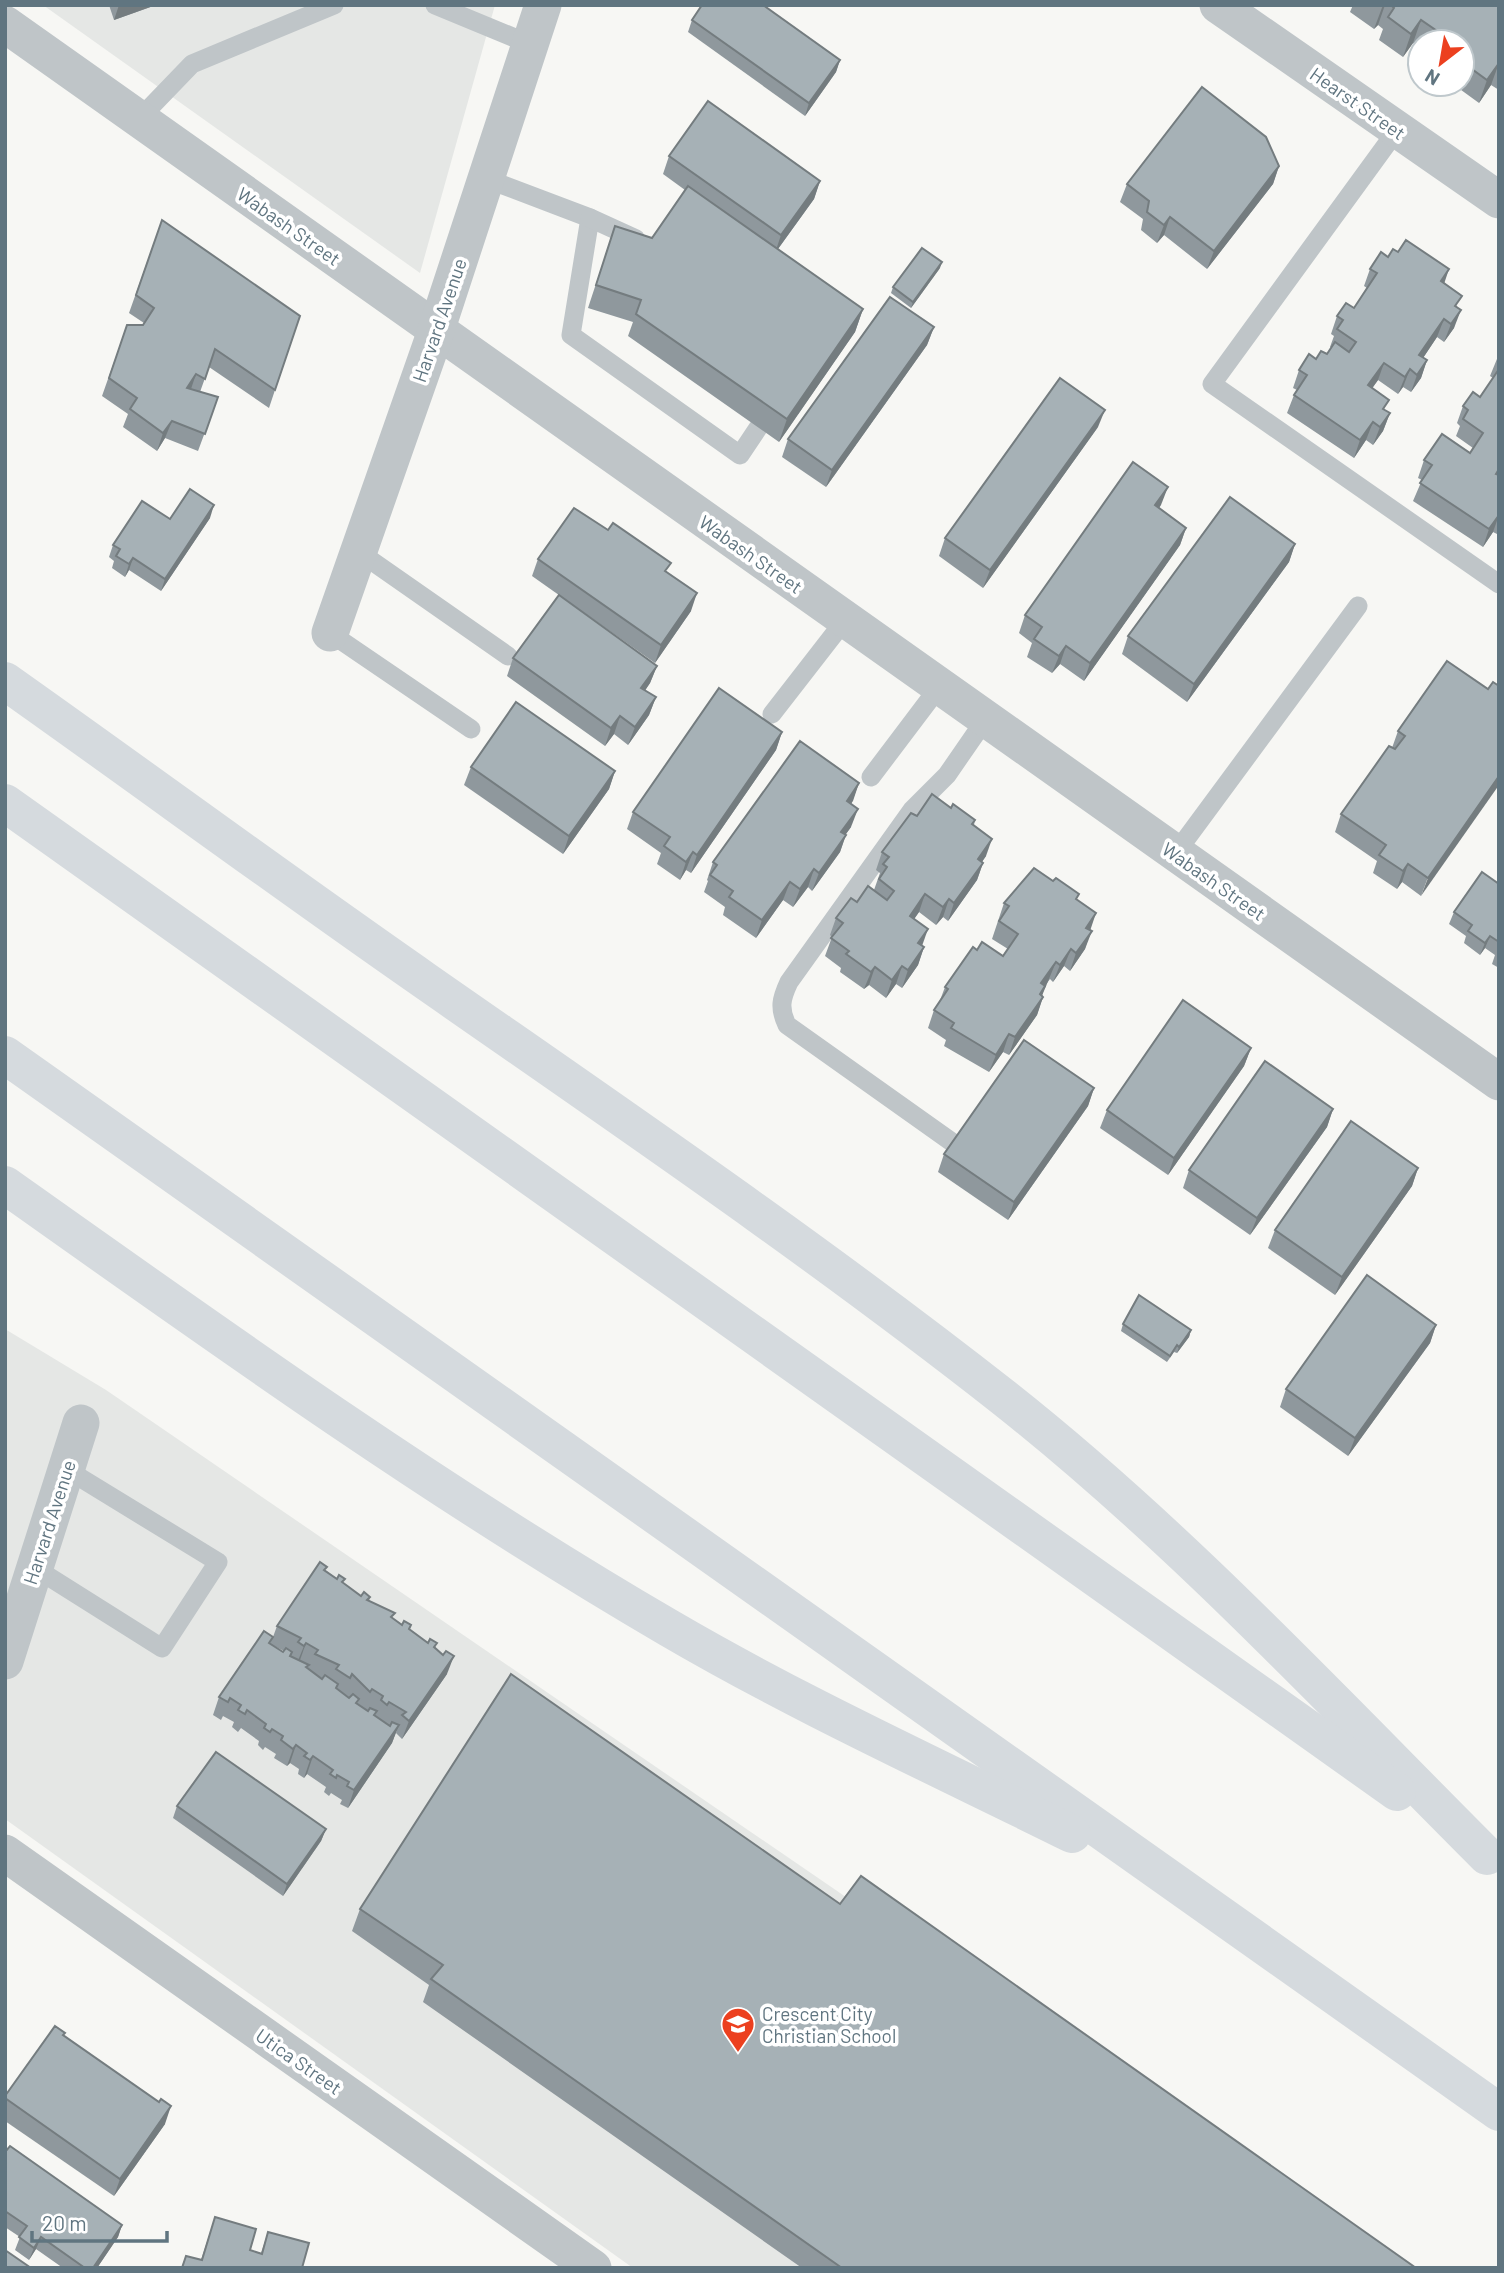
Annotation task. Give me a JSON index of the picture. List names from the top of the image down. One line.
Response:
{"streets":{"street":["Hearst Street","Wabash Street","Harvard Avenue","Utica Street"]},"crossings":[["Wabash Street","Harvard Avenue"]],"places":{"school or university":["Crescent City Christian School"]},"scale_bar":"20 m","north":"bottom left"}
